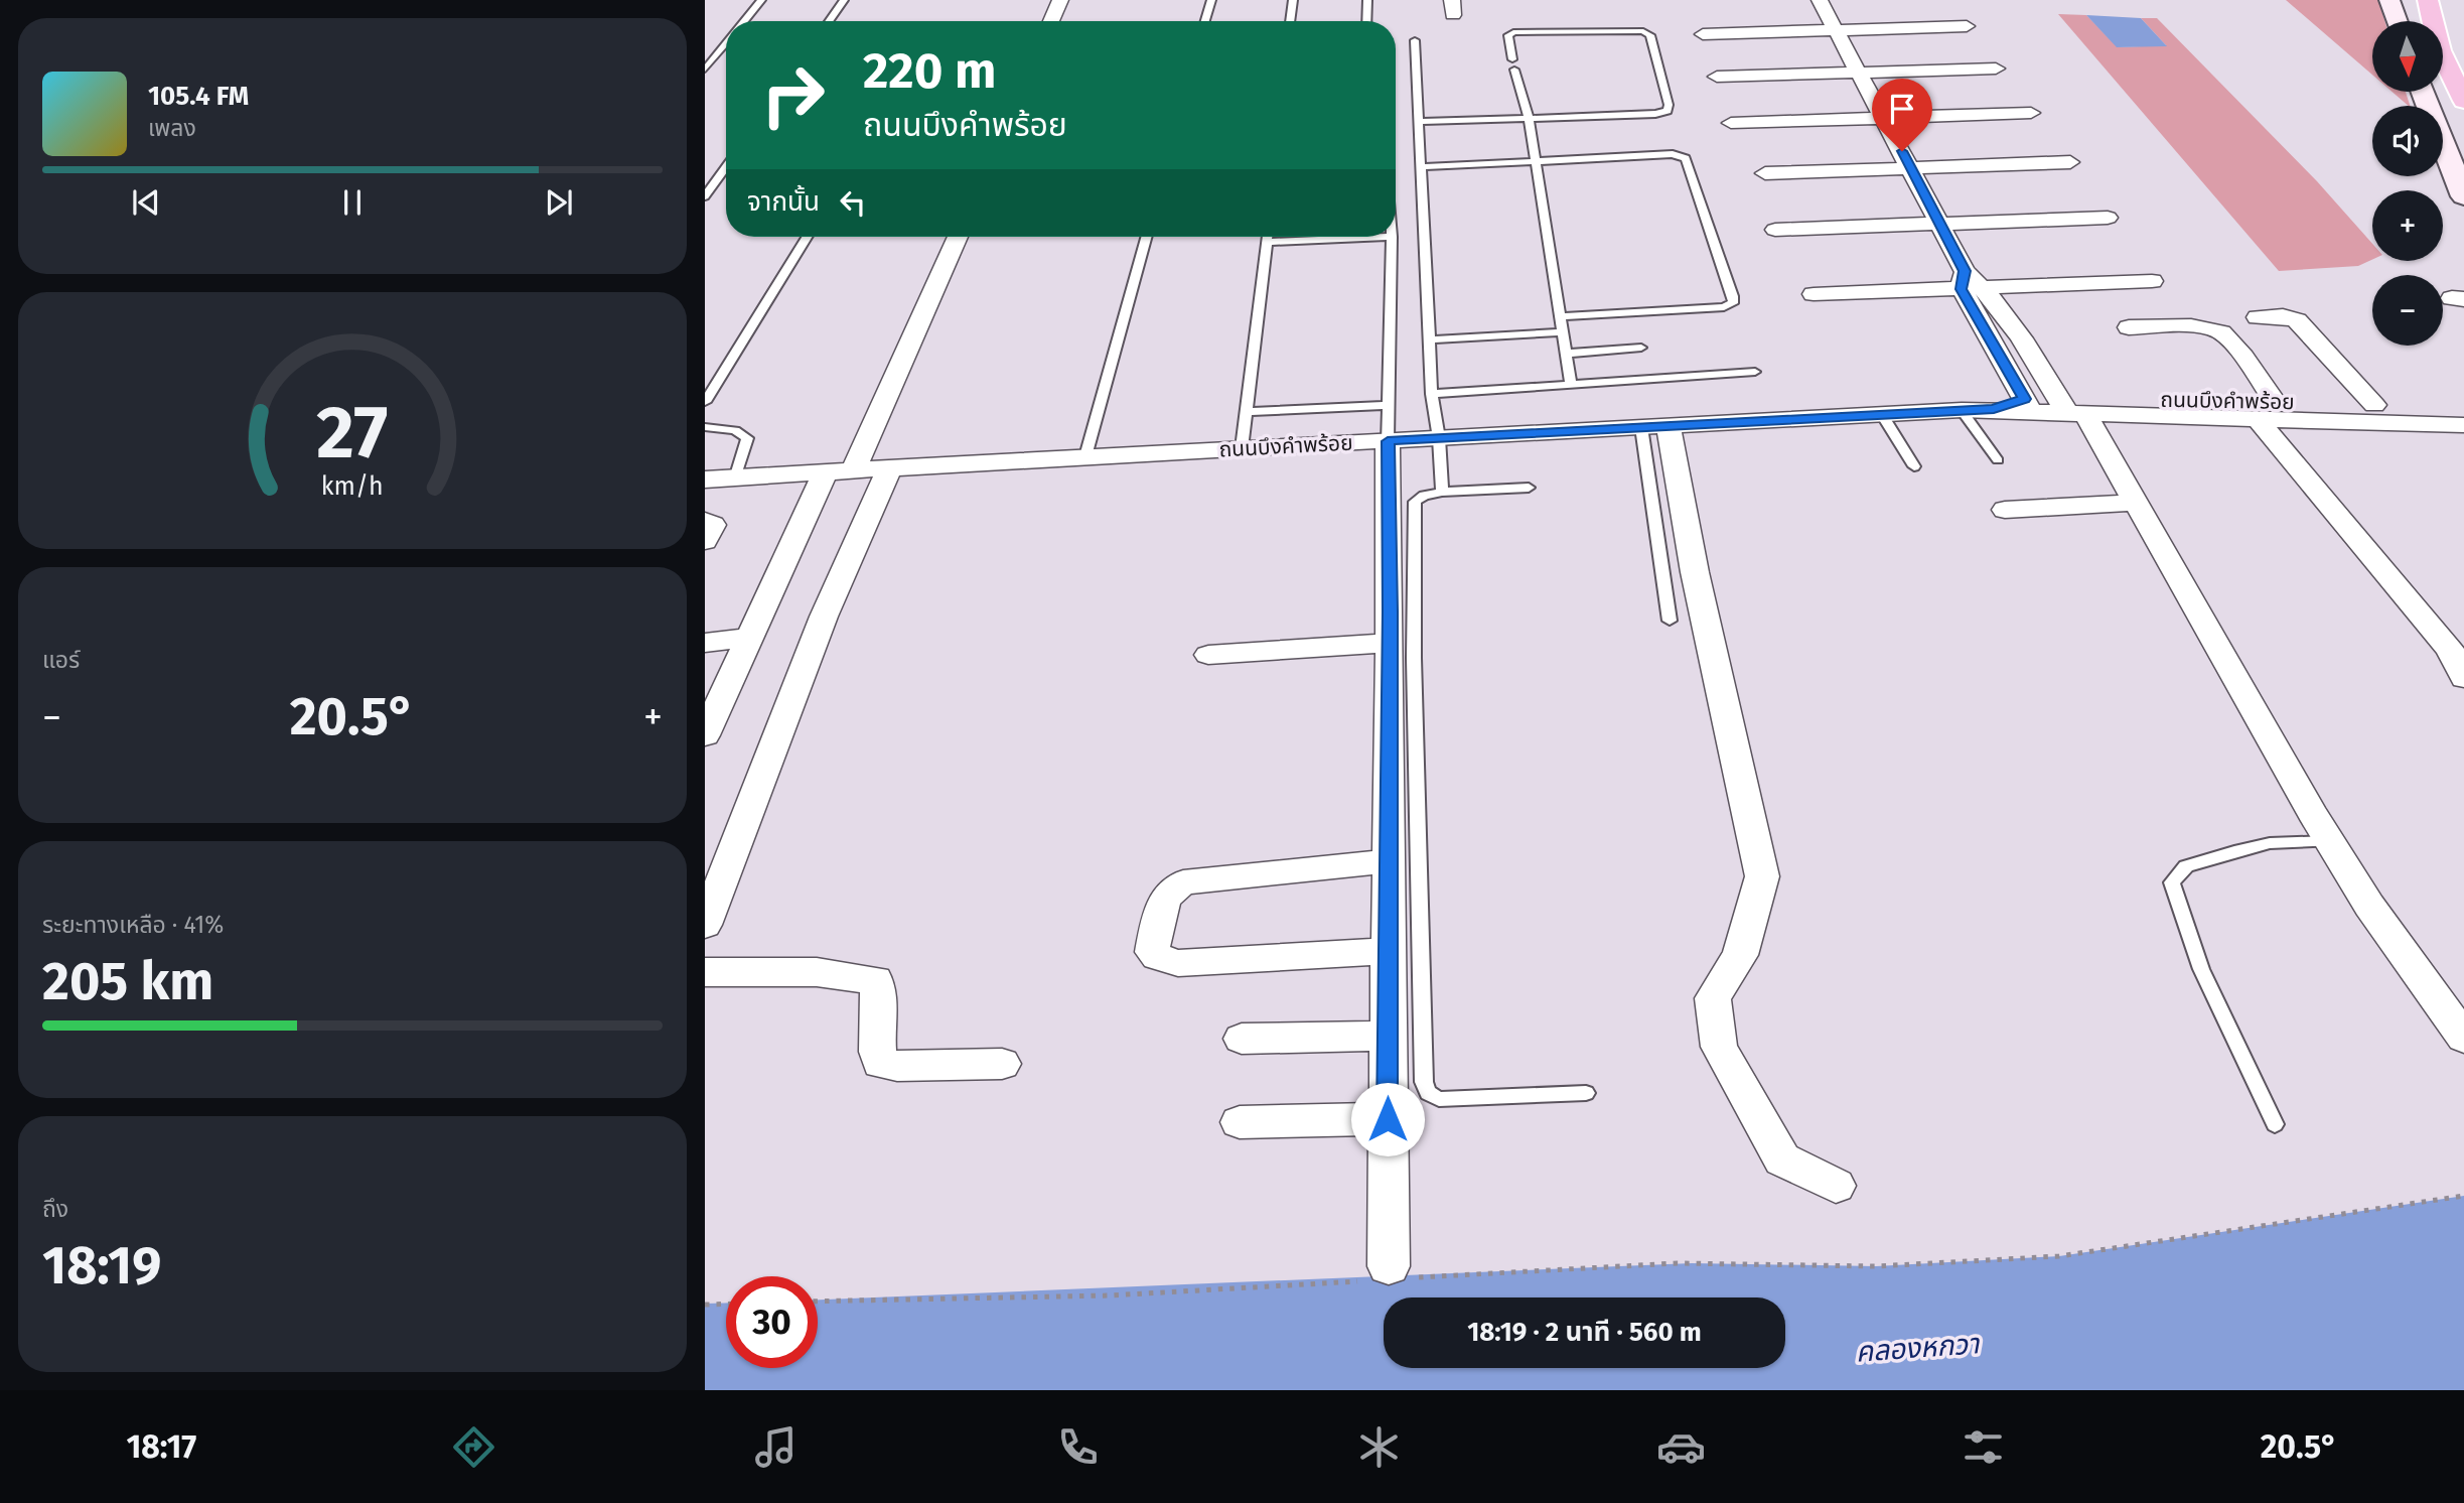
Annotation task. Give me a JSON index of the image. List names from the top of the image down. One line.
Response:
{"streets":{"street":["ถนนบึงคำพร้อย"]},"water":["คลองหกวา"],"north":"bottom","page":{"map_buttons":["+","−"],"turn":["220 m","ถนนบึงคำพร้อย"],"song":["105.4 FM","เพลง"],"then":"จากนั้น","tile":["แอร์",["ระยะทางเหลือ · 41%","205 km"],["ถึง","18:19"]],"heat":["−","20.5°","+"],"limit":"30","trip":"18:19 · 2 นาที · 560 m","tabs":["18:17","20.5°"],"gauge":["27","km/h"]}}
